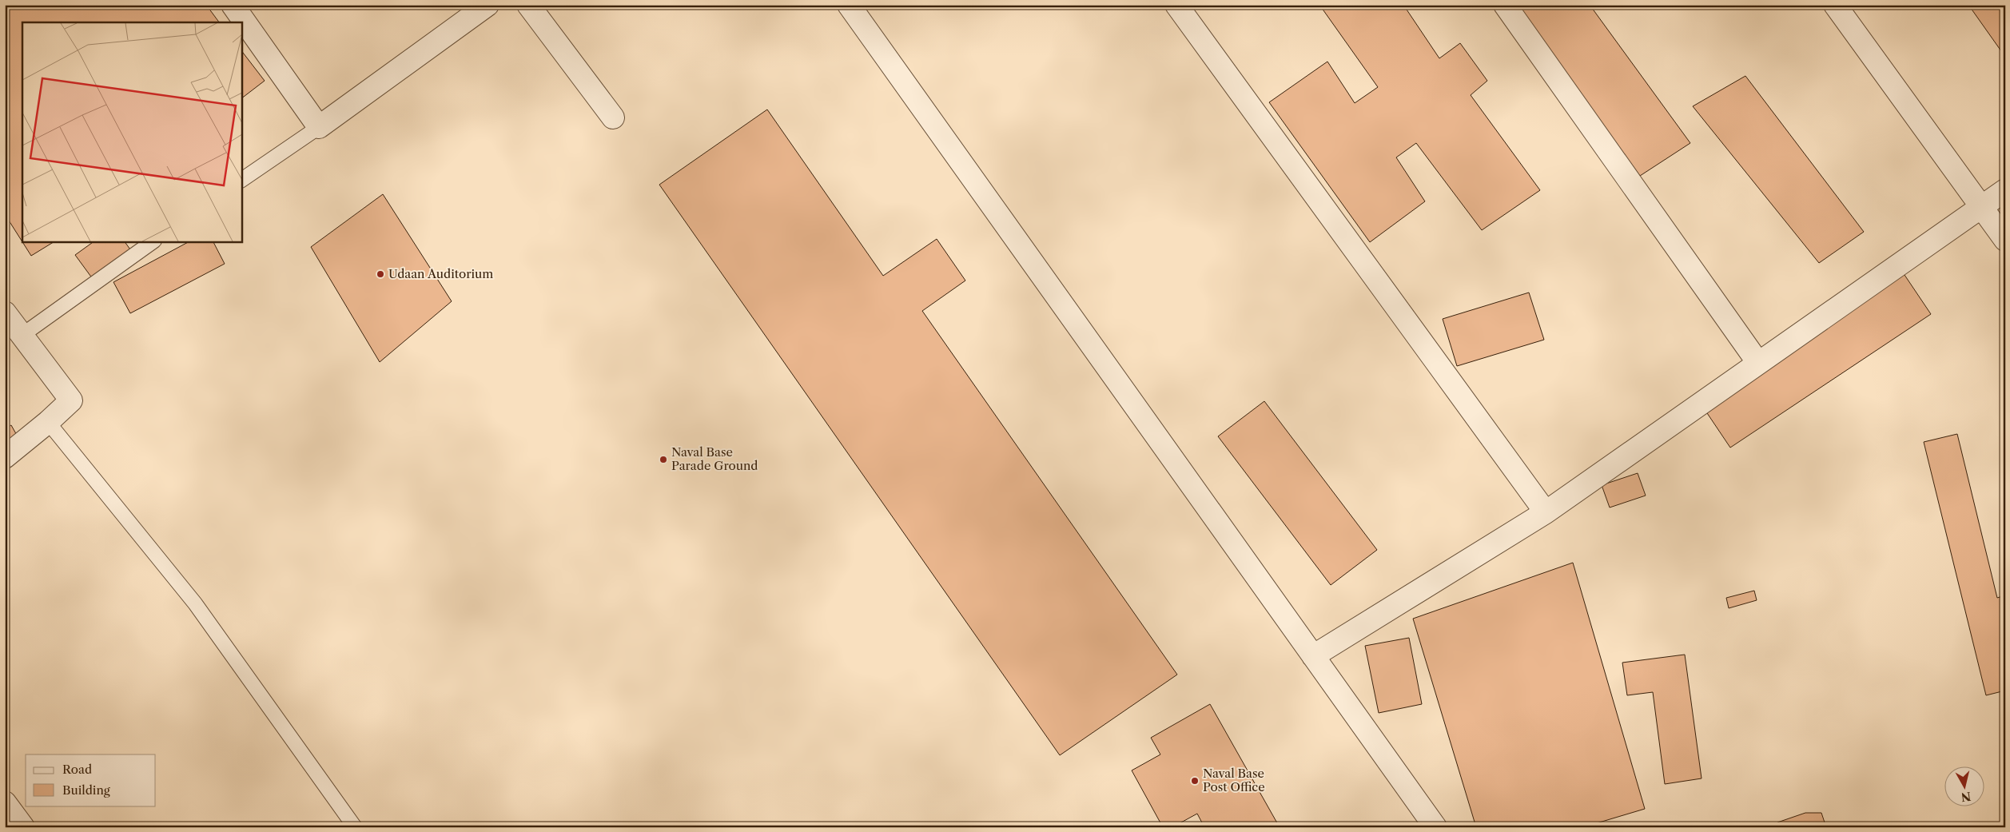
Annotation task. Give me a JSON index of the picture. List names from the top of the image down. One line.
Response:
{"places":["Udaan Auditorium","Naval Base Parade Ground","Naval Base Post Office"],"legend":["Road","Building"],"north":"bottom"}
